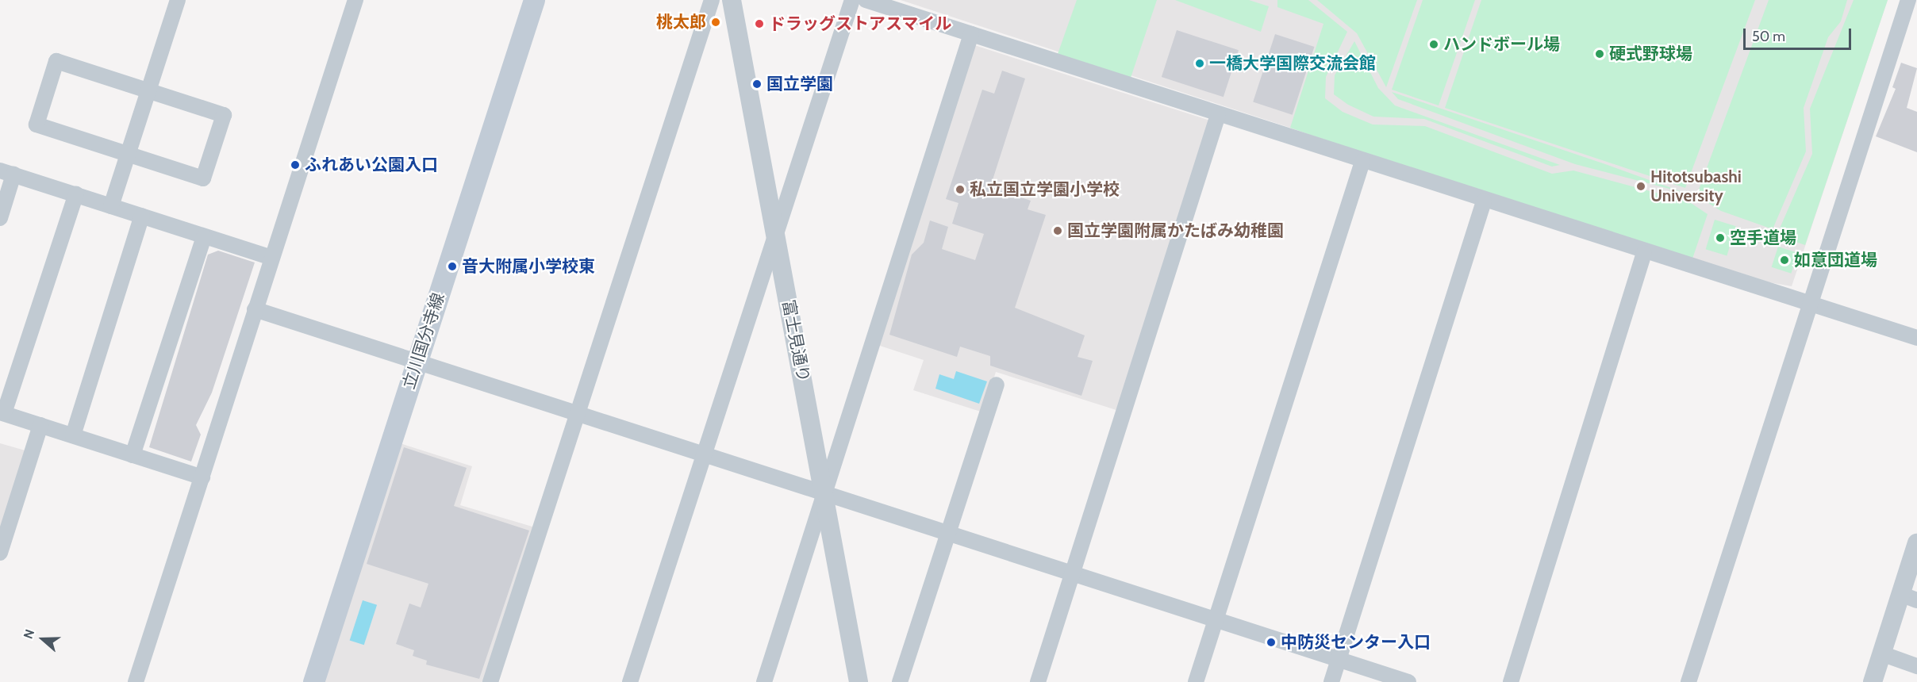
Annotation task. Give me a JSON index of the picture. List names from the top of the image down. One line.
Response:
{"streets":{"main road":["立川国分寺線"],"street":["富士見通り"]},"places":["桃太郎","ドラッグストアスマイル","ハンドボール場","硬式野球場","一橋大学国際交流会館","国立学園","ふれあい公園入口","Hitotsubashi University","私立国立学園小学校","国立学園附属かたばみ幼稚園","空手道場","如意団道場","音大附属小学校東","中防災センター入口"],"scale_bar":"50 m","north":"left"}
